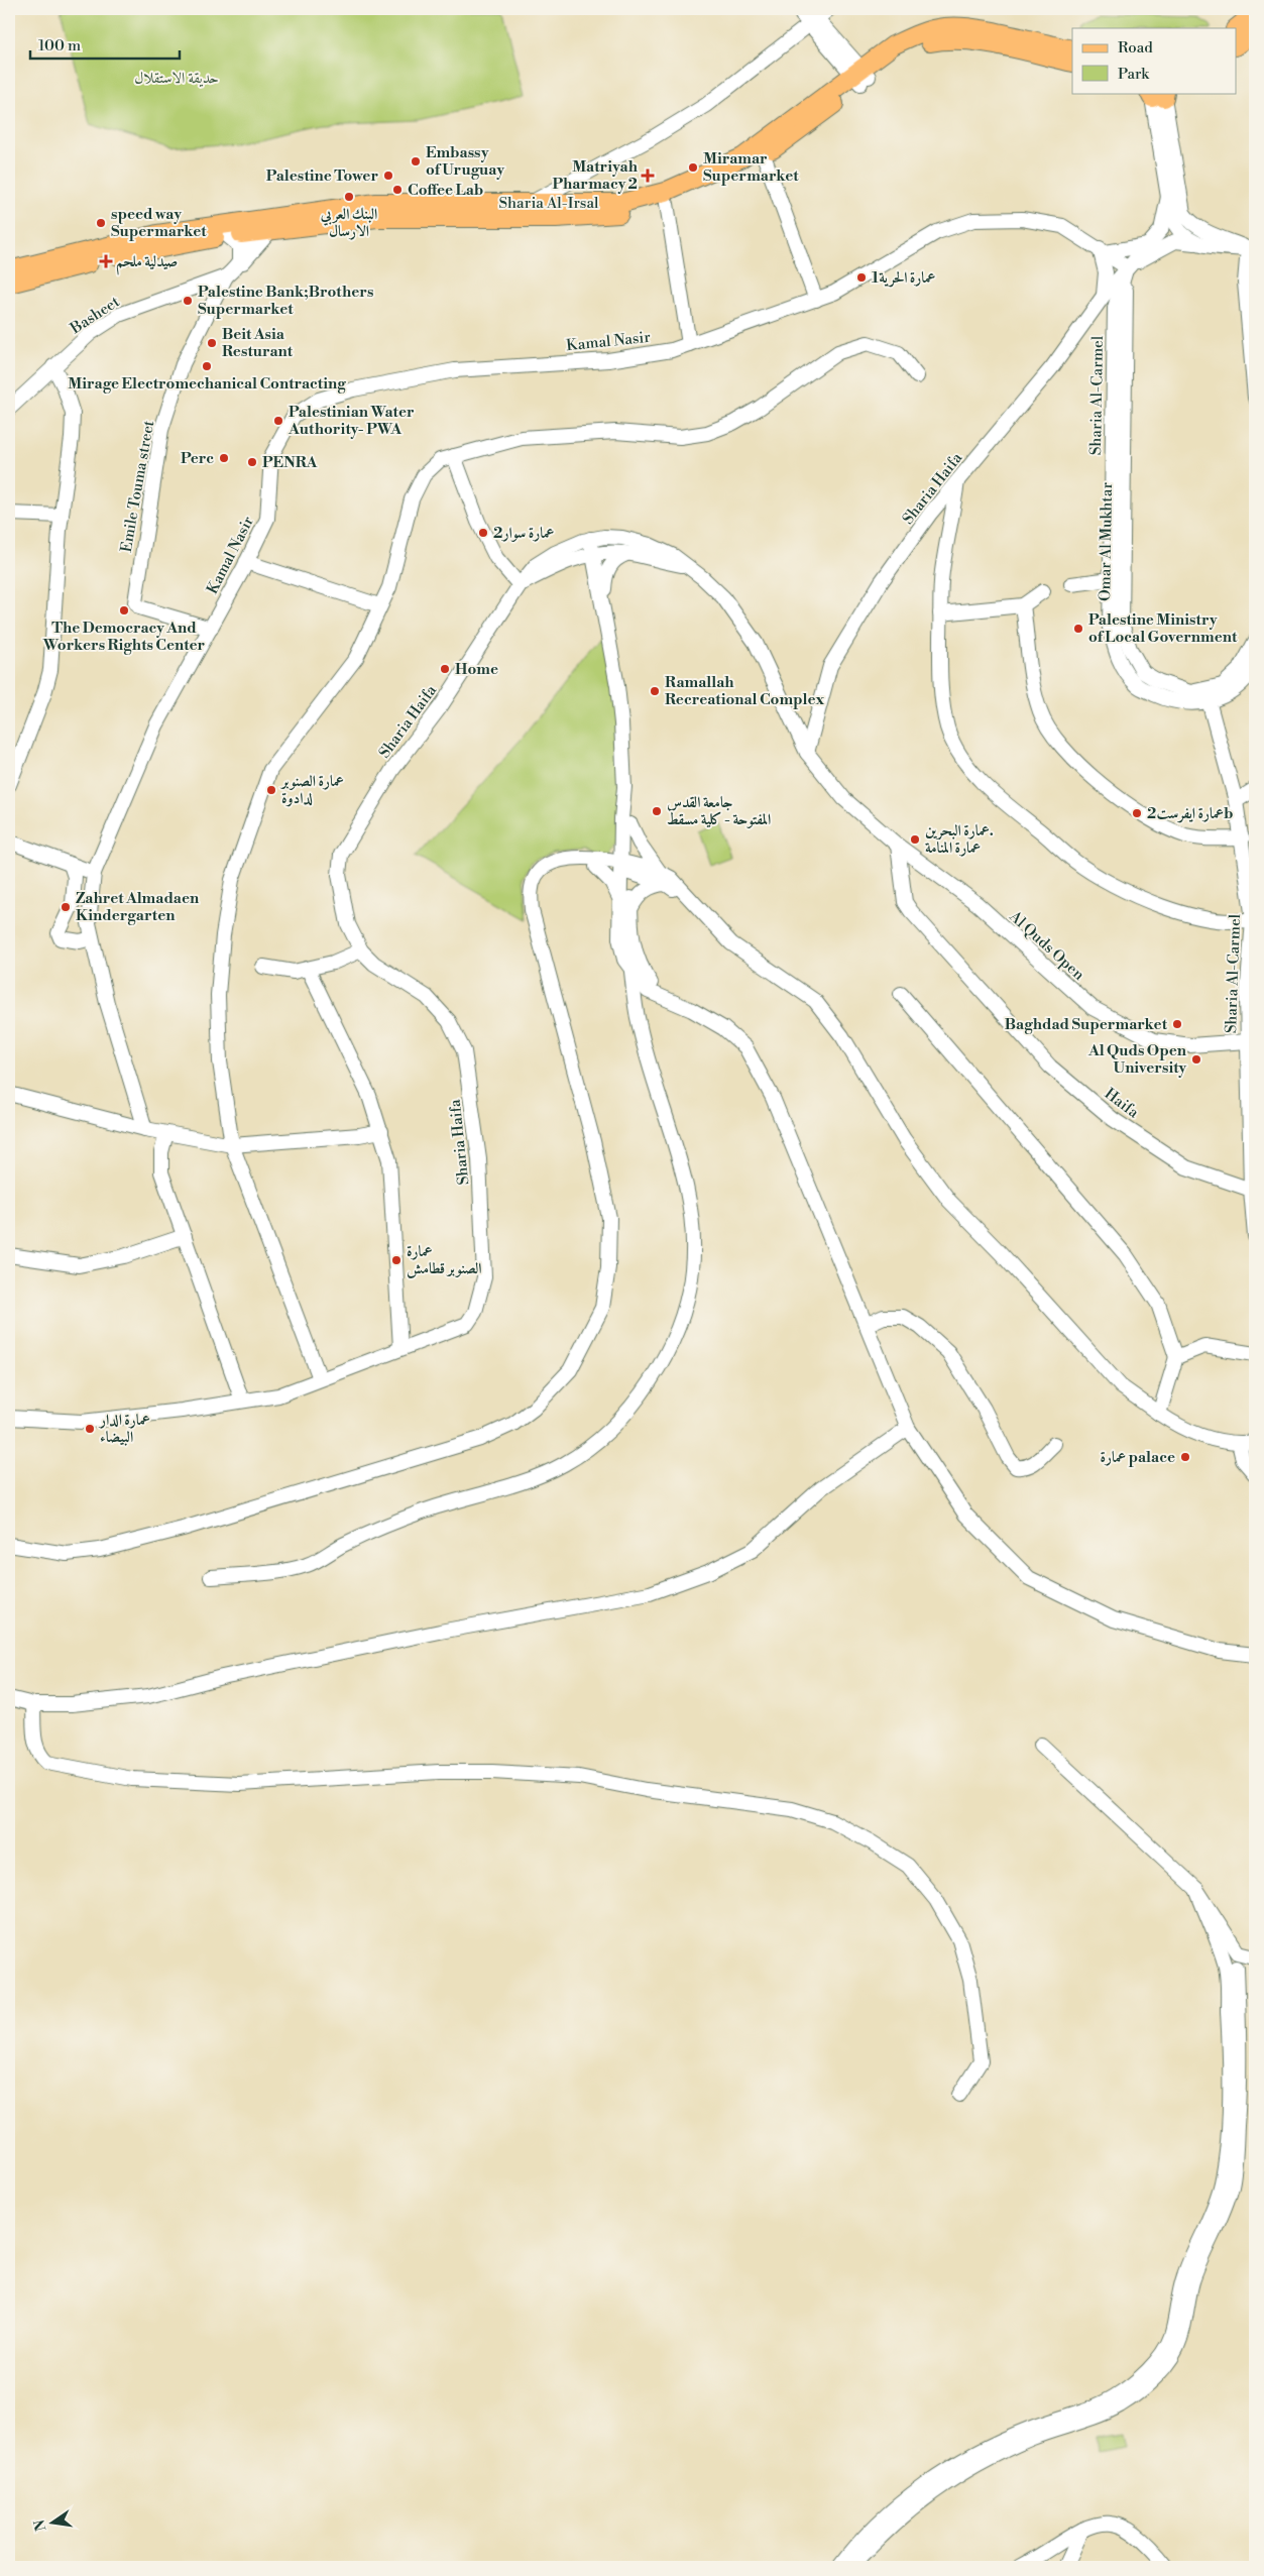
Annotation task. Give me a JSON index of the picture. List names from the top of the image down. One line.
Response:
{"streets":{"main road":["Sharia Al-Irsal"],"street":["Basheet","Kamal Nasir","Sharia Al-Carmel","Emile Touma street","Sharia Haifa","Omar Al Mukhtar","Al Quds Open","Haifa"]},"crossings":[["Sharia Al-Irsal","Basheet"],["Basheet","Emile Touma street"],["Kamal Nasir","Sharia Al-Carmel"],["Kamal Nasir","Emile Touma street"],["Kamal Nasir","Sharia Haifa"],["Kamal Nasir","Omar Al Mukhtar"],["Sharia Al-Carmel","Sharia Haifa"],["Sharia Al-Carmel","Omar Al Mukhtar"],["Sharia Al-Carmel","Al Quds Open"],["Sharia Al-Carmel","Haifa"],["Sharia Haifa","Omar Al Mukhtar"],["Sharia Haifa","Al Quds Open"],["Al Quds Open","Haifa"]],"parks":["حديقة الاستقلال"],"places":{"other":["Embassy of Uruguay","Miramar Supermarket","Palestine Tower","Coffee Lab","البنك العربي الارسال","speed way Supermarket","عمارة الحرية1","Palestine Bank;Brothers Supermarket","Beit Asia Resturant","Mirage Electromechanical Contracting","Palestinian Water Authority- PWA","Perc","PENRA","عمارة سوار2","The Democracy And Workers Rights Center","Palestine Ministry of Local Government","Home","Ramallah Recreational Complex","عمارة الصنوبر لدادوة","جامعة القدس المفتوحة - كلية مسقط","عمارة ايفرست2b","عمارة البحرين. عمارة المنامة","Zahret Almadaen Kindergarten","Baghdad Supermarket","Al Quds Open University","عمارة الصنوبر قطامش","عمارة الدار البيضاء","عمارة palace"],"health":["Matriyah Pharmacy 2","صيدلية ملحم"]},"legend":["Road","Park"],"scale_bar":"100 m","north":"left"}
